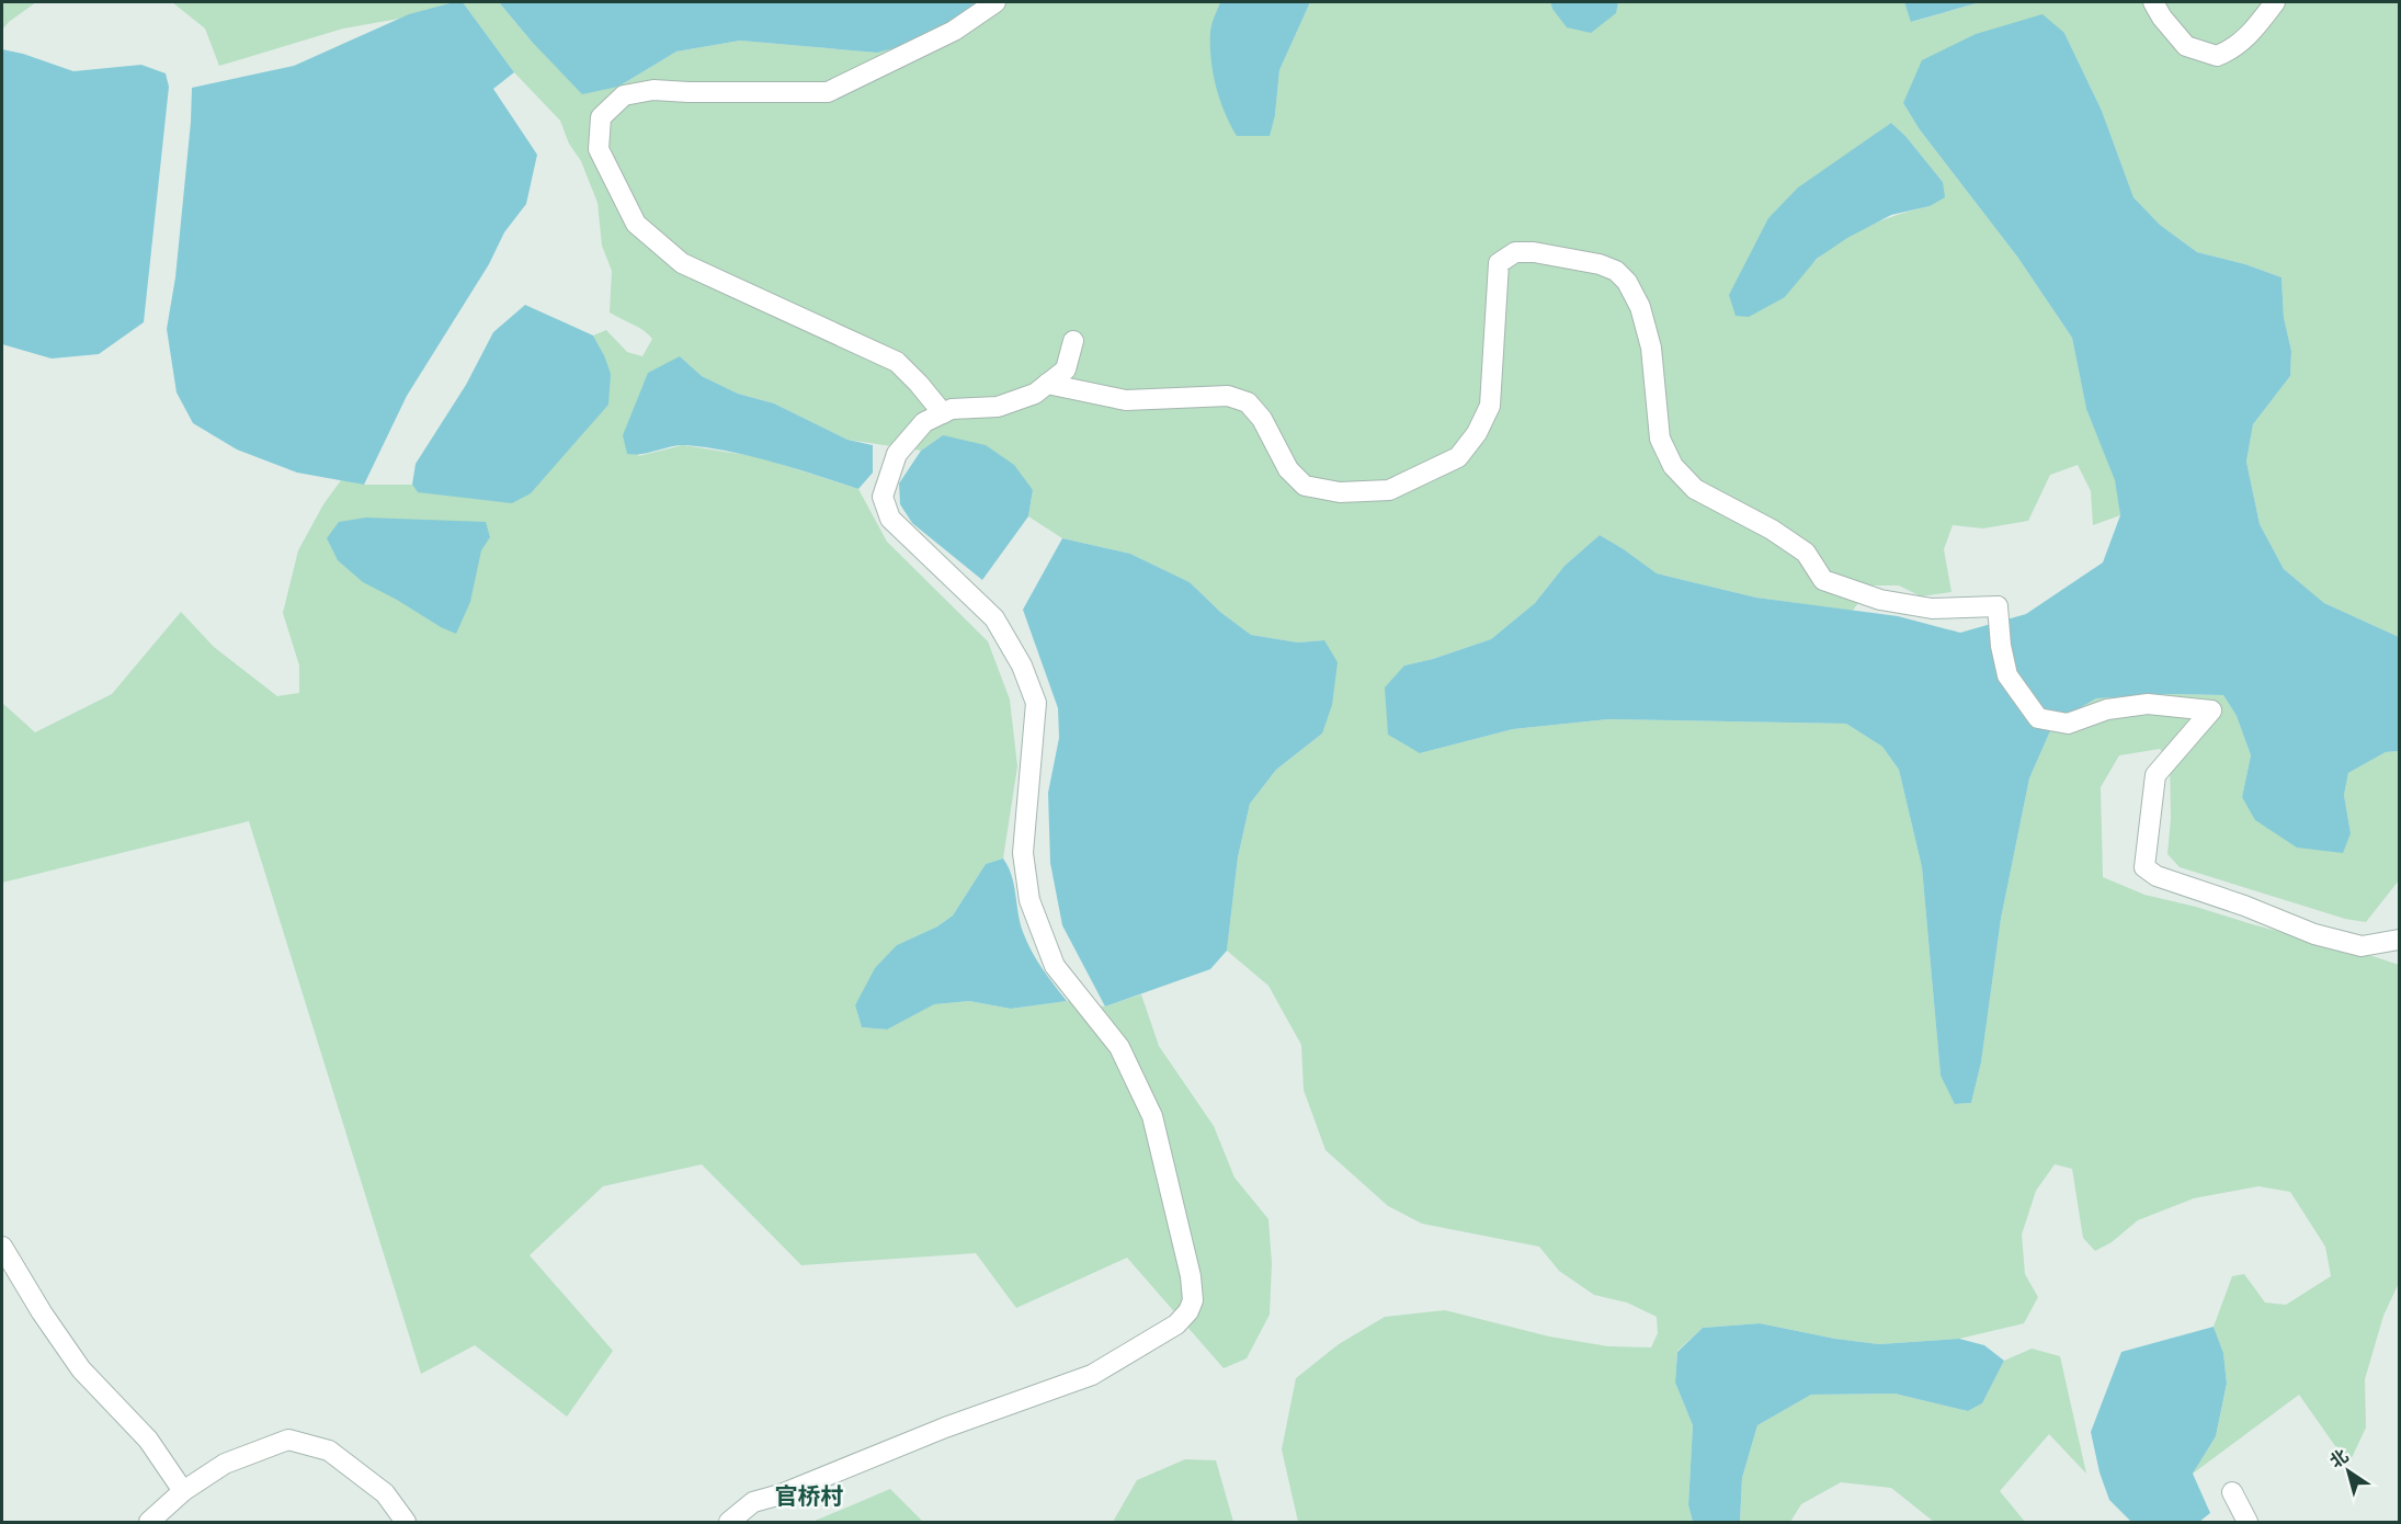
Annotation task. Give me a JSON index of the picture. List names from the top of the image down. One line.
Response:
{"districts":["官桥村"],"north":"top left"}
